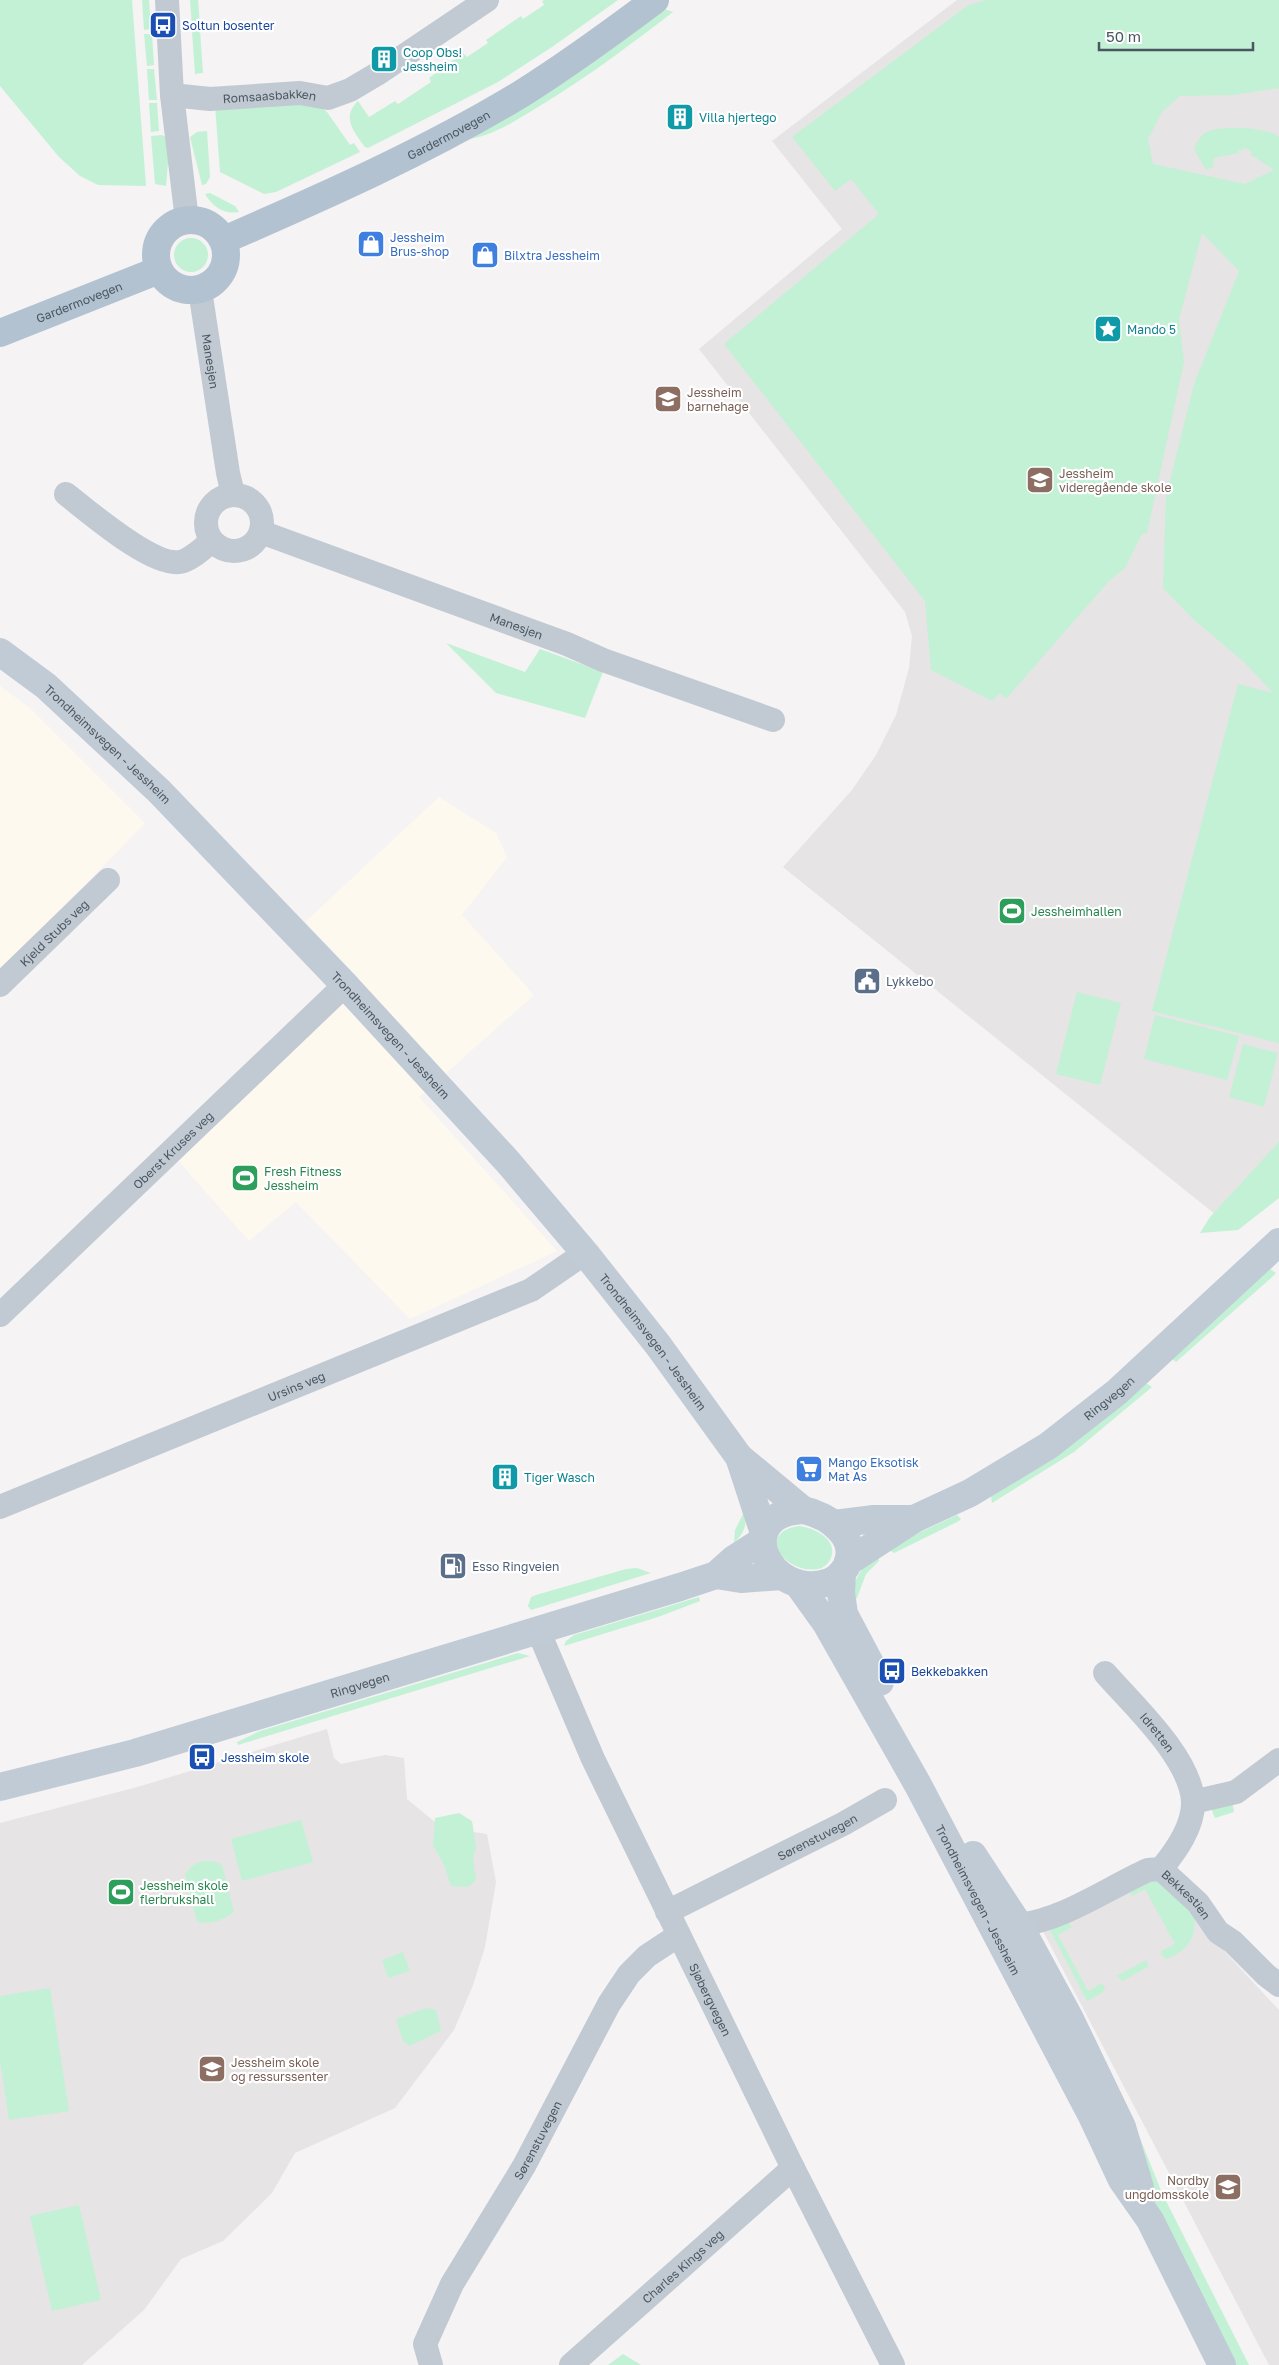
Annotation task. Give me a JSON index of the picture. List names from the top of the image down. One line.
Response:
{"streets":{"main road":["Gardermovegen","Trondheimsvegen - Jessheim","Ringvegen"],"street":["Romsaasbakken","Manesjen","Kjeld Stubs veg","Oberst Kruses veg","Ursins veg","Idretten","Sørenstuvegen","Bekkestien","Sjøbergvegen","Charles Kings veg"]},"crossings":[["Gardermovegen","Manesjen"],["Trondheimsvegen - Jessheim","Oberst Kruses veg"],["Trondheimsvegen - Jessheim","Ursins veg"],["Trondheimsvegen - Jessheim","Ringvegen"],["Trondheimsvegen - Jessheim","Bekkestien"],["Ringvegen","Sjøbergvegen"],["Idretten","Bekkestien"],["Sørenstuvegen","Sjøbergvegen"],["Sjøbergvegen","Charles Kings veg"]],"places":{"bus stop":["Soltun bosenter","Bekkebakken","Jessheim skole"],"building":["Coop Obs! Jessheim","Villa hjertego","Tiger Wasch"],"shop":["Jessheim Brus-shop","Bilxtra Jessheim"],"place":["Mando 5"],"school or university":["Jessheim barnehage","Jessheim videregående skole","Jessheim skole og ressurssenter","Nordby ungdomsskole"],"sports":["Jessheimhallen","Fresh Fitness Jessheim","Jessheim skole flerbrukshall"],"public building":["Lykkebo"],"supermarket":["Mango Eksotisk Mat As"],"fuel station":["Esso Ringveien"]},"scale_bar":"50 m"}
